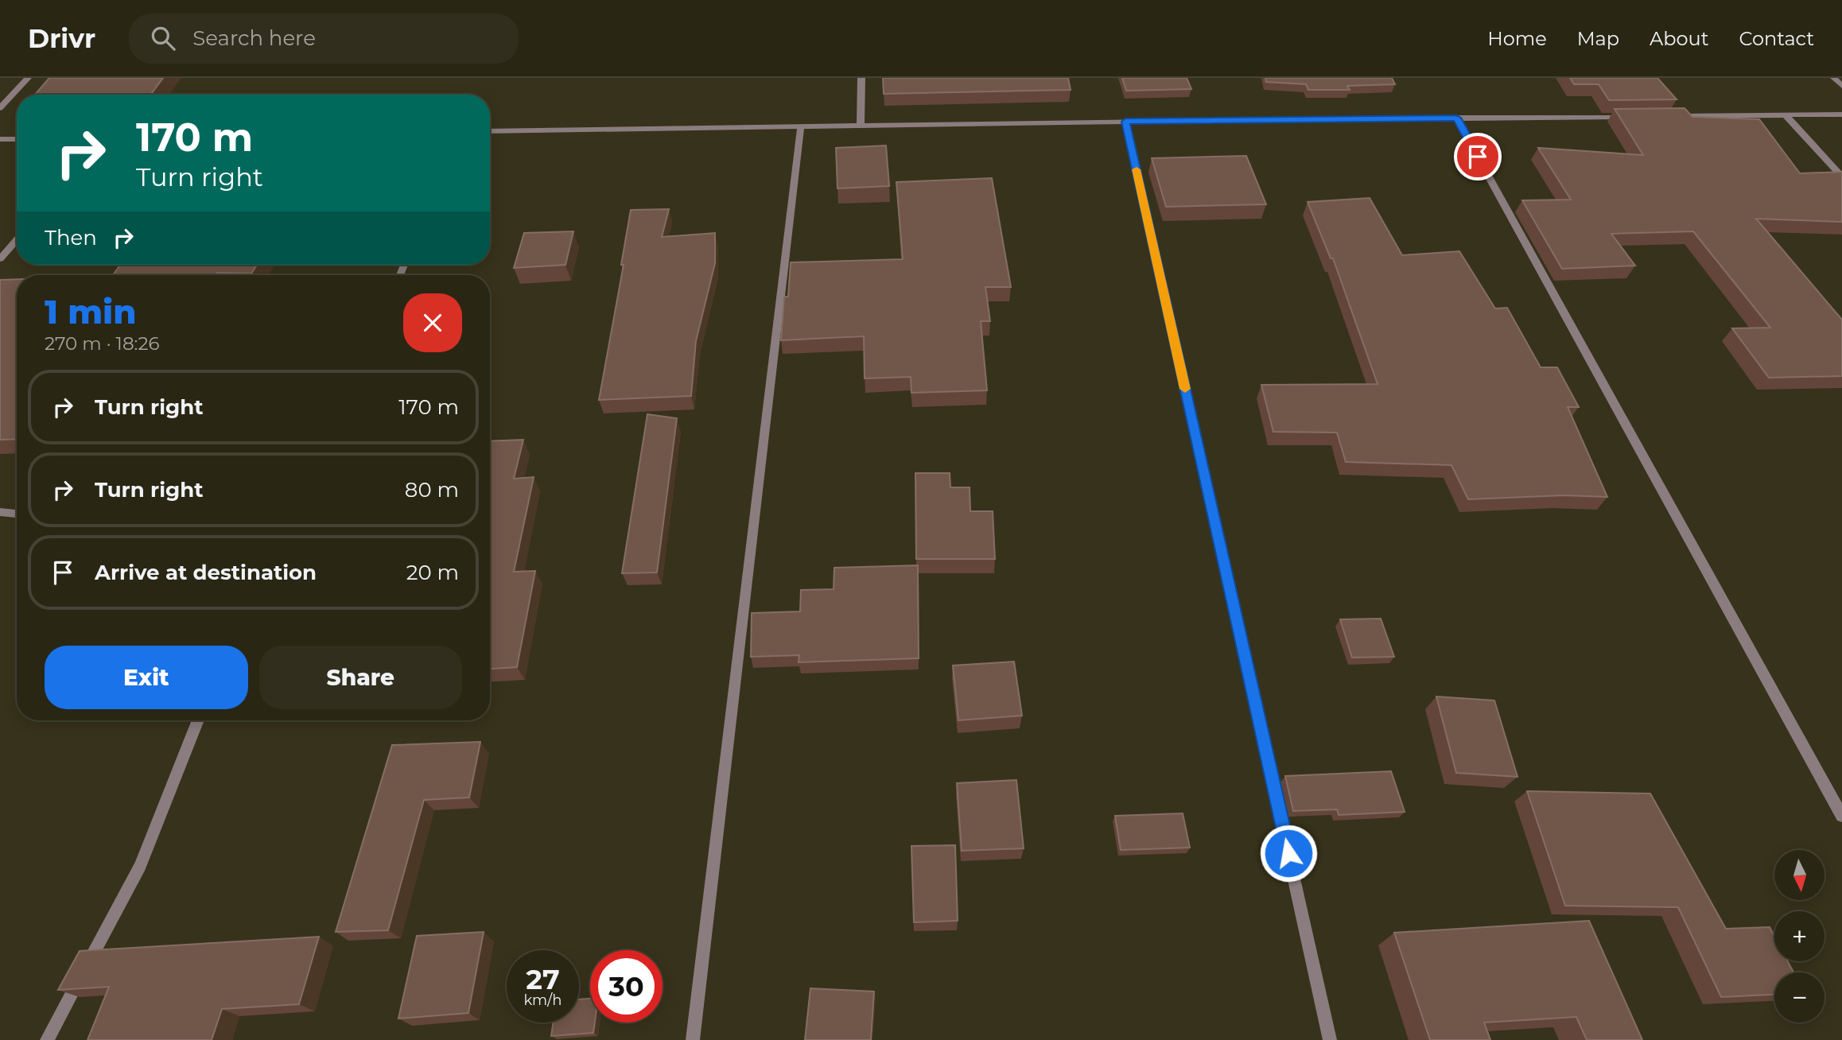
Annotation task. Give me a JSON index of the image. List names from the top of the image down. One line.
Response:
{"north":"bottom","page":{"header":"Drivr","search":"Search here","nav":["Home","Map","About","Contact"],"turn":["170 m","Turn right"],"then":"Then","heading":["1 min","270 m · 18:26"],"list":[{"name":"Turn right","value":"170 m"},{"name":"Turn right","value":"80 m"},{"name":"Arrive at destination","value":"20 m"}],"buttons":["Exit","Share"],"map_buttons":["+","−"],"speed":"27 km/h","limit":"30"}}
